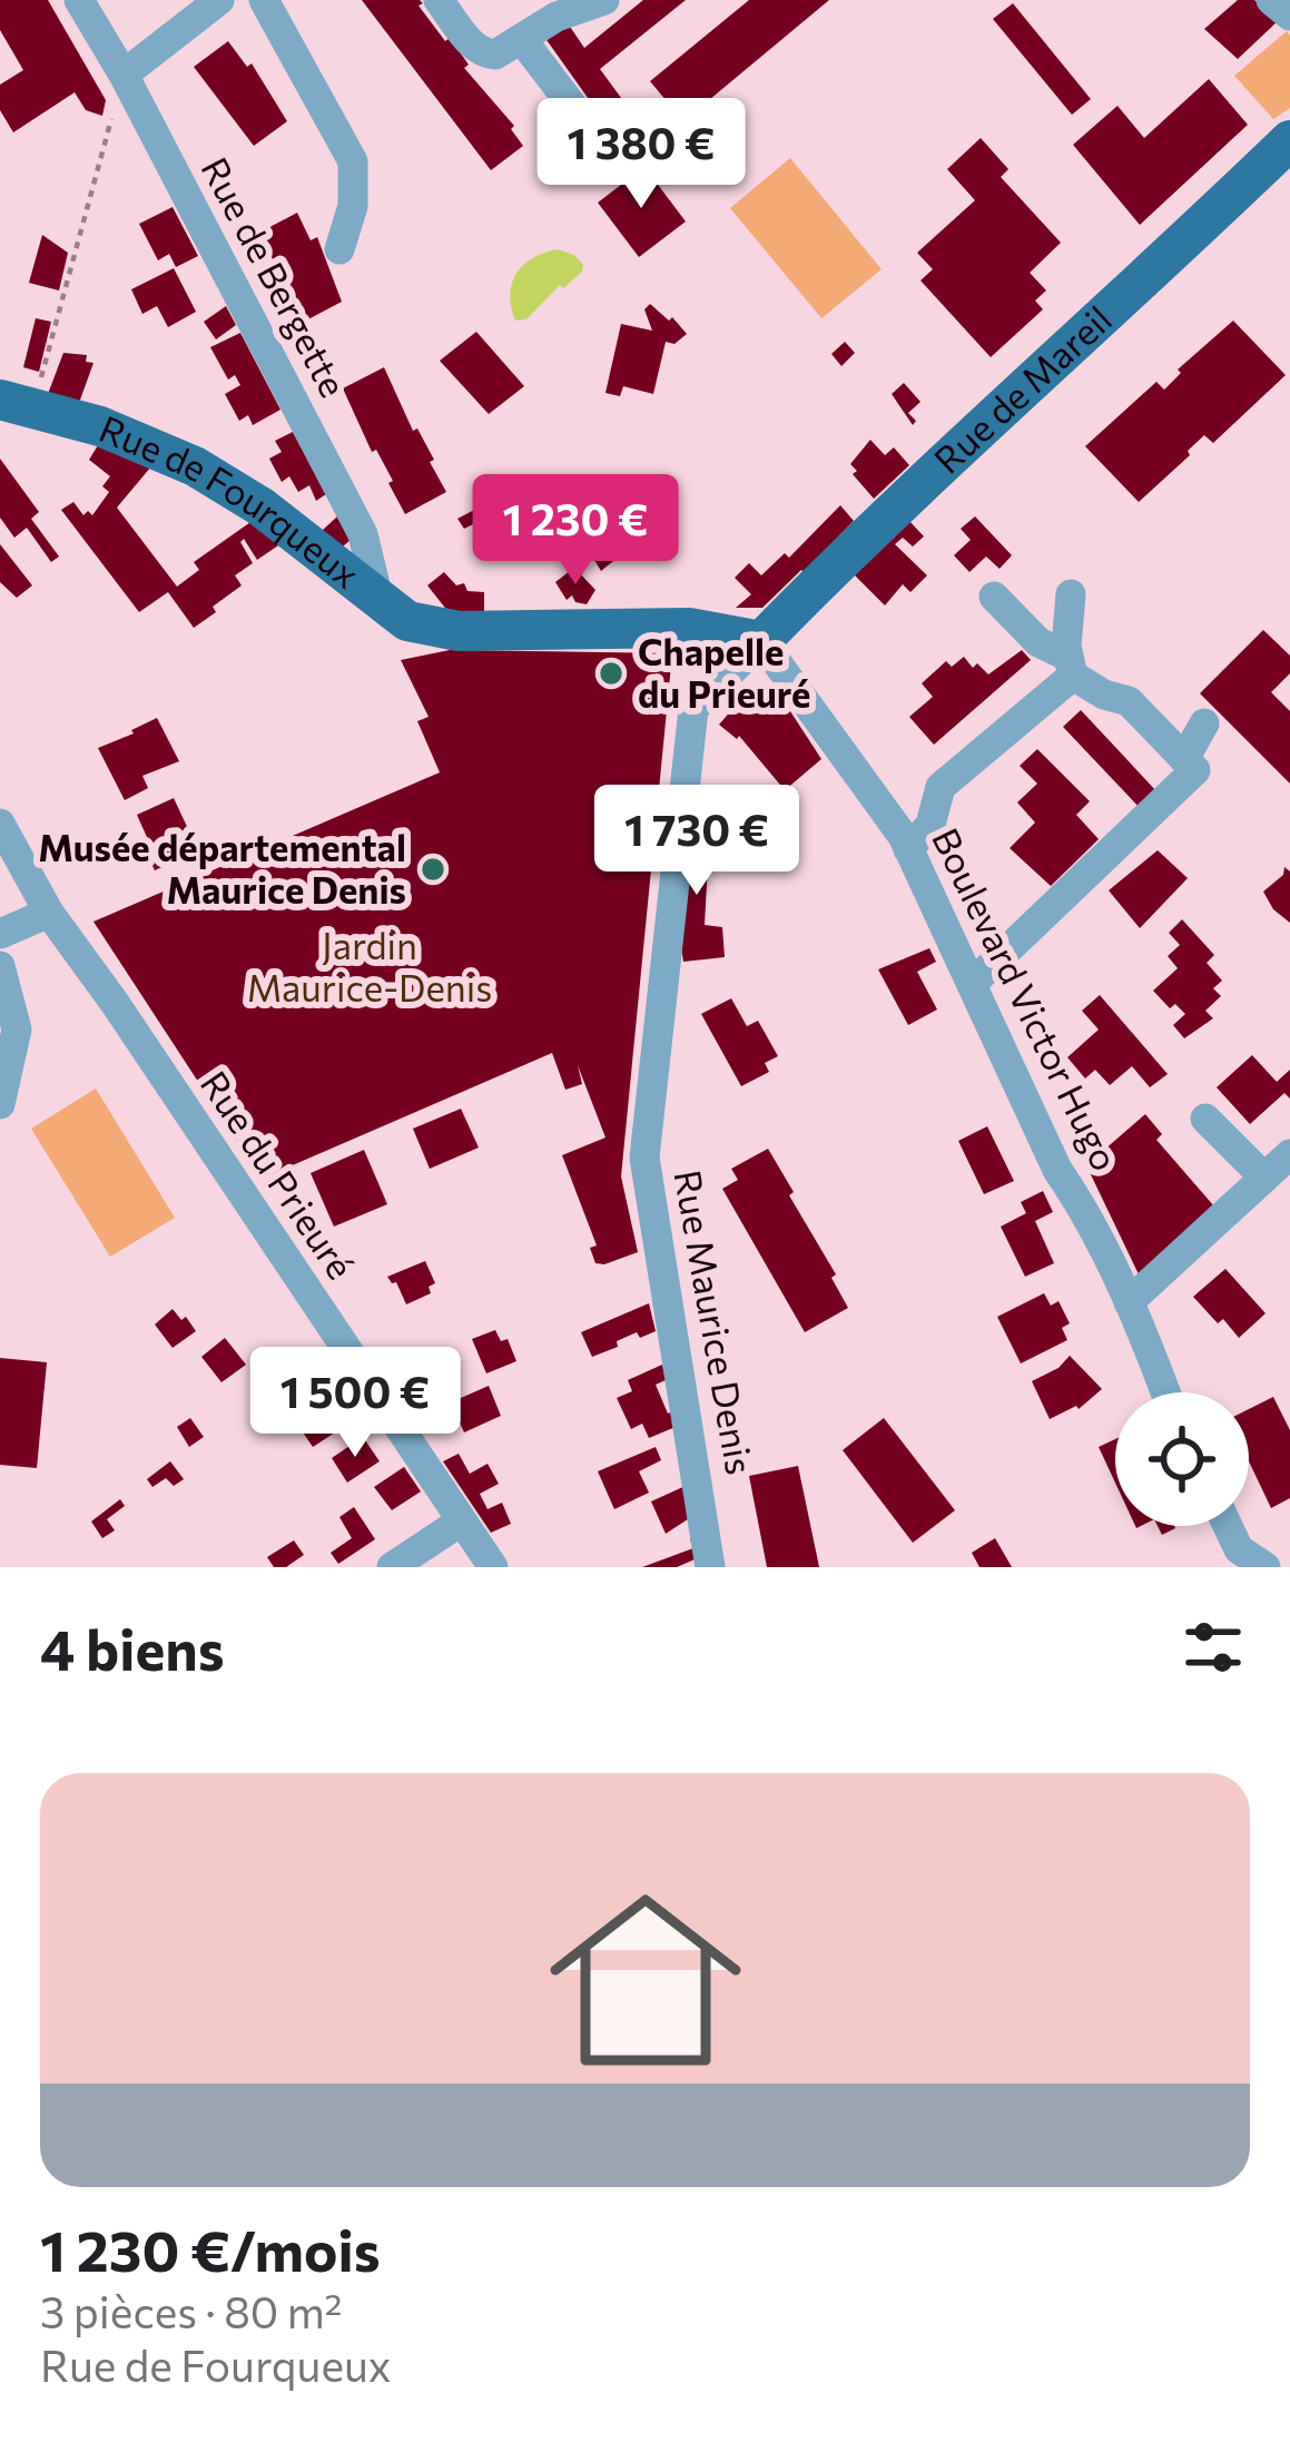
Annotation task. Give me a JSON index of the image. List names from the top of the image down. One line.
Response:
{"streets":{"main road":["Rue de Mareil","Rue de Fourqueux"],"street":["Rue de Bergette","Boulevard Victor Hugo","Rue du Prieuré","Rue Maurice Denis"]},"crossings":[["Rue de Bergette","Rue de Fourqueux"],["Rue de Mareil","Rue de Fourqueux"],["Rue de Mareil","Boulevard Victor Hugo"],["Rue de Mareil","Rue Maurice Denis"],["Rue de Fourqueux","Boulevard Victor Hugo"],["Rue de Fourqueux","Rue Maurice Denis"],["Boulevard Victor Hugo","Rue Maurice Denis"]],"parks":["Jardin Maurice-Denis"],"places":["Chapelle du Prieuré","Musée départemental Maurice Denis"],"page":{"price":["1 380 €","1 230 €","1 730 €","1 500 €"],"heading":"4 biens","list":[{"name":"1 230 €/mois","note":"3 pièces · 80 m² · Rue de Fourqueux"}]}}
